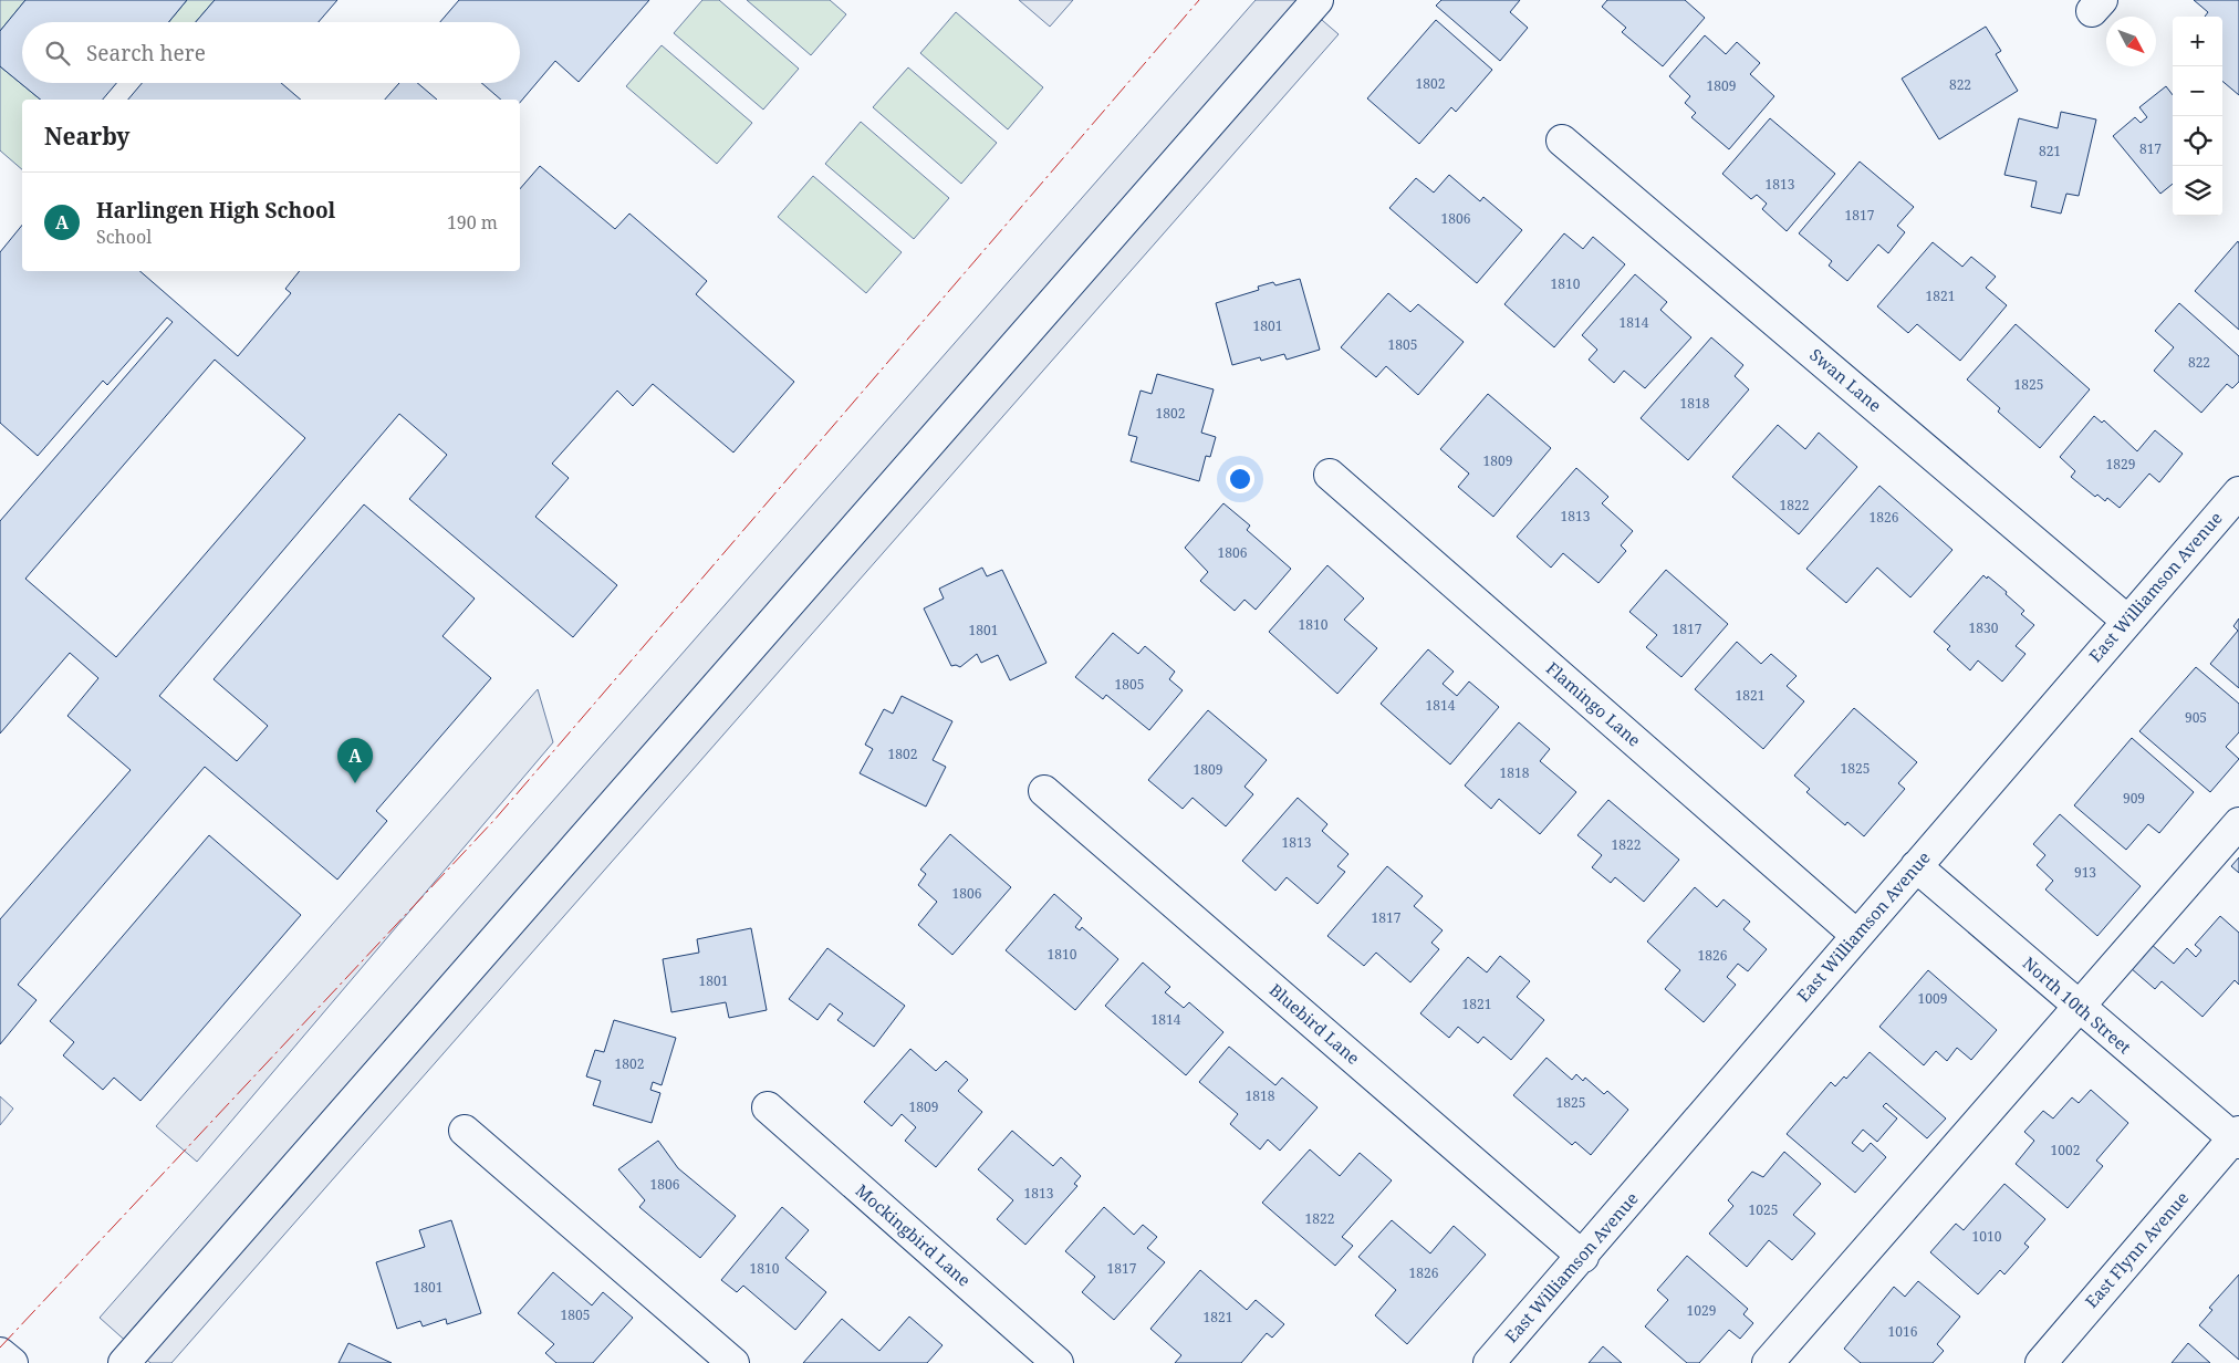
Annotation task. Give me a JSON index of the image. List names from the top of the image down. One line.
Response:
{"streets":{"street":["Swan Lane","East Williamson Avenue","Flamingo Lane","North 10th Street","Bluebird Lane","Mockingbird Lane","East Flynn Avenue"]},"crossings":[["Swan Lane","East Williamson Avenue"],["East Williamson Avenue","Flamingo Lane"],["East Williamson Avenue","North 10th Street"],["East Williamson Avenue","Bluebird Lane"],["North 10th Street","East Flynn Avenue"]],"house_numbers":["1802","822","1809","817","821","1813","1817","1806","1810","1821","1814","1801","1805","822","1825","1818","1802","1809","1829","1822","1813","1826","1806","1810","1830","1817","1801","1805","1821","1814","905","1802","1825","1809","1818","909","1813","1822","913","1806","1817","1810","1826","1801","1009","1821","1814","1802","1818","1825","1809","1002","1806","1813","1025","1822","1010","1810","1817","1826","1801","1029","1805","1821","1016"],"north":"bottom right","page":{"map_buttons":["+","−"],"search":"Search here","heading":"Nearby","list":[{"mark":"A","name":"Harlingen High School","note":"School","value":"190 m"}],"pins":"A"}}
